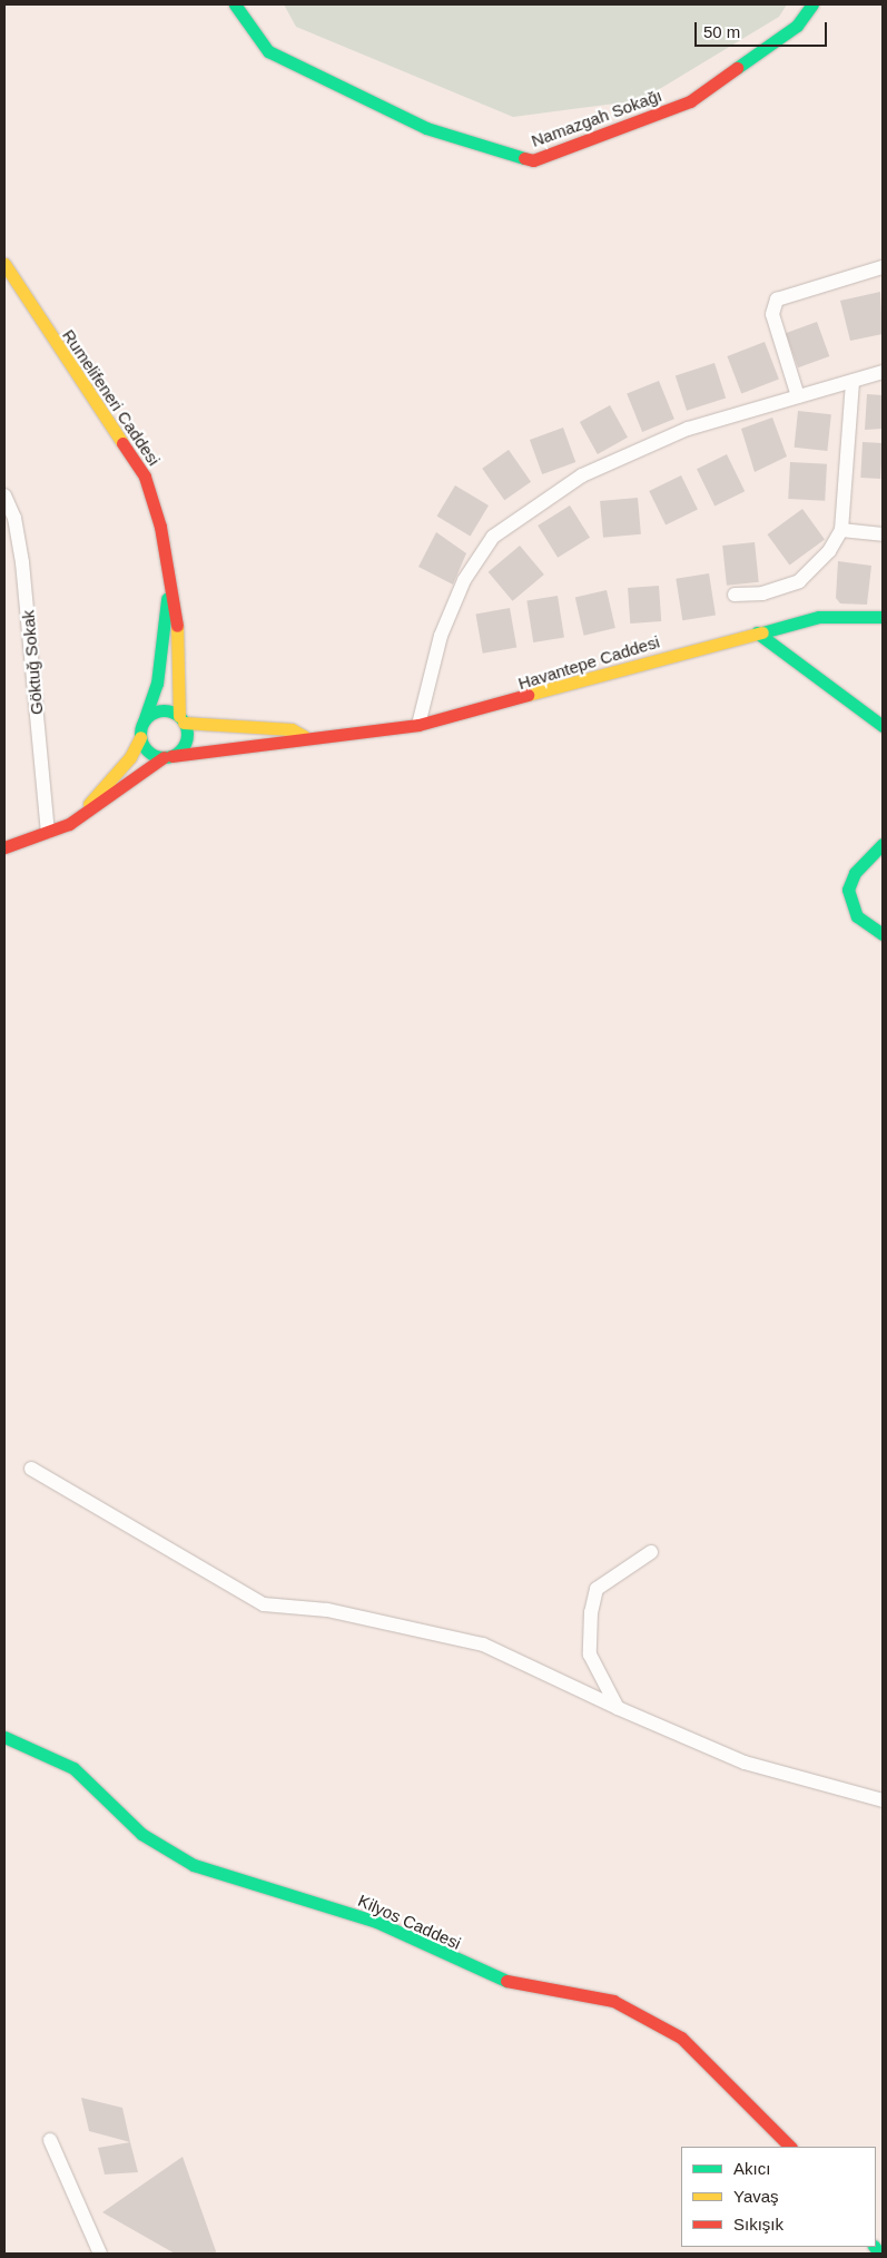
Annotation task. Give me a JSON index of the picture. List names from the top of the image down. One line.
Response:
{"streets":{"street":["Namazgah Sokağı","Rumelifeneri Caddesi","Göktuğ Sokak","Havantepe Caddesi","Kilyos Caddesi"]},"crossings":[["Rumelifeneri Caddesi","Havantepe Caddesi"]],"legend":["Akıcı","Yavaş","Sıkışık"],"scale_bar":"50 m"}
